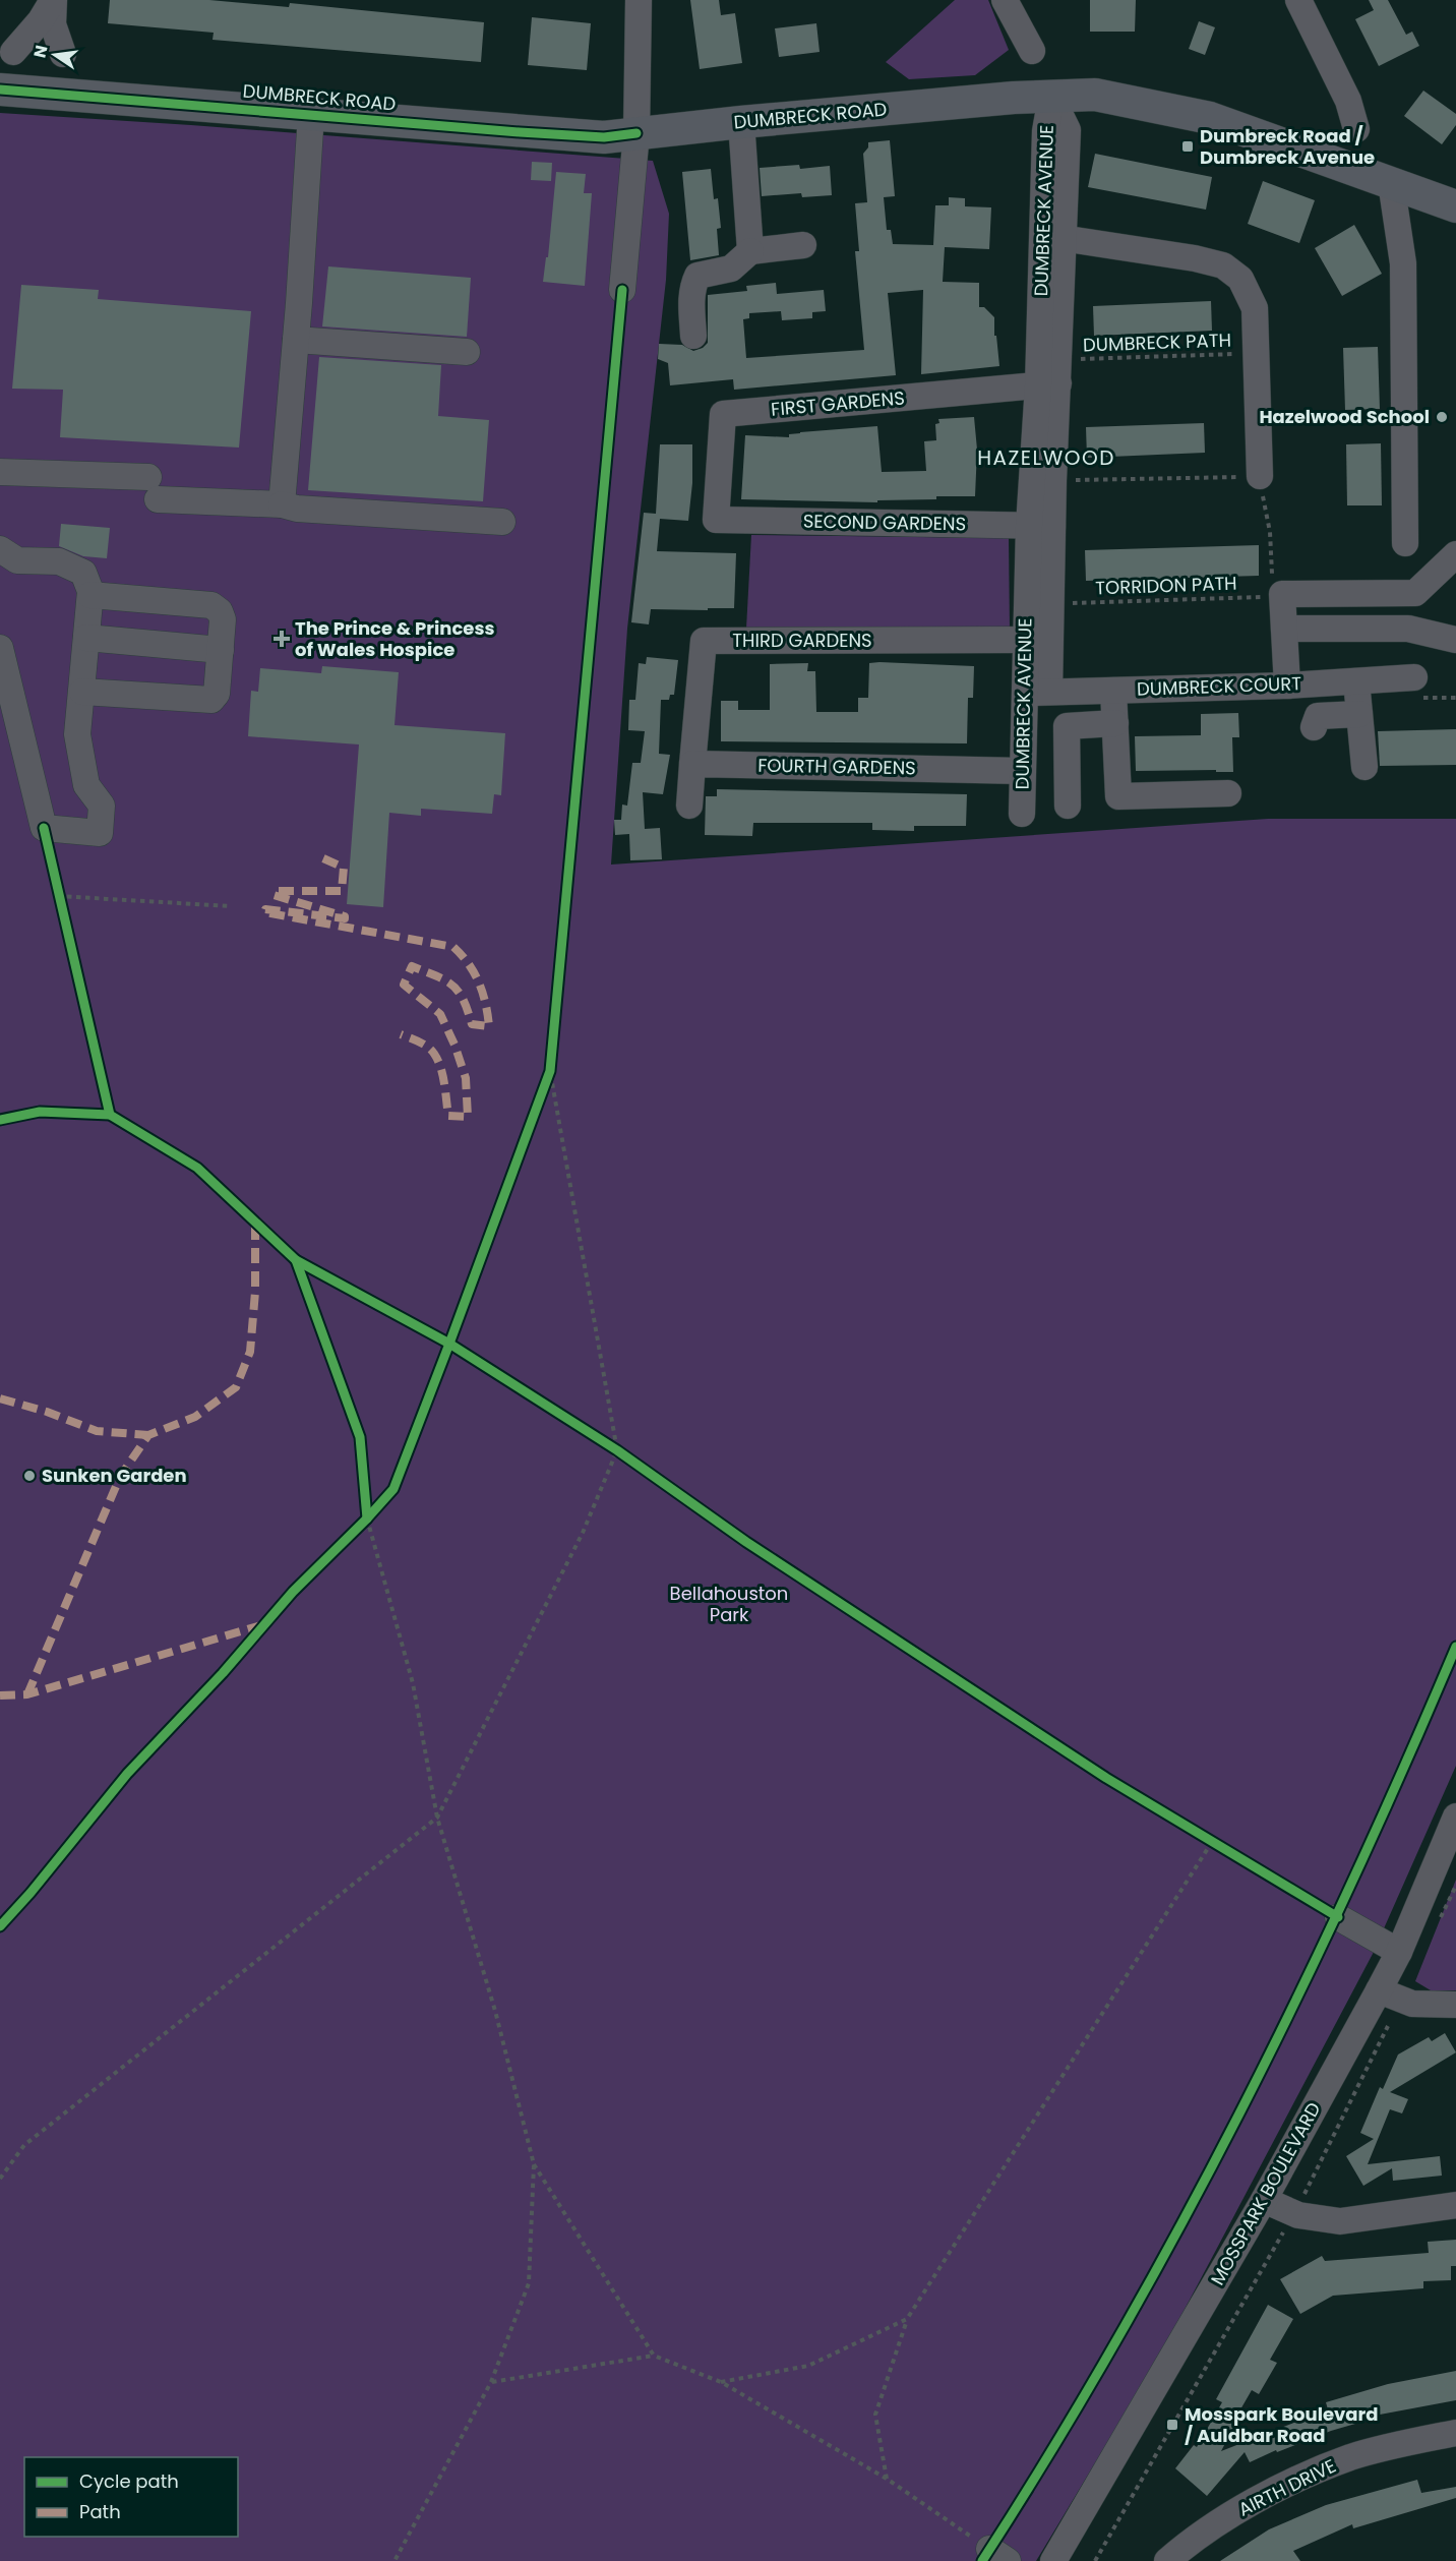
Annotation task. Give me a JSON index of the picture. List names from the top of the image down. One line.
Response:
{"streets":{"main road":["DUMBRECK ROAD"],"street":["DUMBRECK AVENUE","FIRST GARDENS","SECOND GARDENS","THIRD GARDENS","DUMBRECK COURT","FOURTH GARDENS","MOSSPARK BOULEVARD","AIRTH DRIVE"],"path":["DUMBRECK PATH","TORRIDON PATH"]},"crossings":[["DUMBRECK ROAD","DUMBRECK AVENUE"],["DUMBRECK AVENUE","DUMBRECK PATH"],["DUMBRECK AVENUE","FIRST GARDENS"],["DUMBRECK AVENUE","SECOND GARDENS"],["DUMBRECK AVENUE","TORRIDON PATH"],["DUMBRECK AVENUE","THIRD GARDENS"],["DUMBRECK AVENUE","DUMBRECK COURT"],["DUMBRECK AVENUE","FOURTH GARDENS"],["DUMBRECK PATH","FIRST GARDENS"],["FIRST GARDENS","SECOND GARDENS"],["THIRD GARDENS","FOURTH GARDENS"]],"districts":["HAZELWOOD"],"parks":["Bellahouston Park"],"places":{"transit":["Dumbreck Road / Dumbreck Avenue","Mosspark Boulevard / Auldbar Road"],"other":["Hazelwood School","Sunken Garden"],"health":["The Prince & Princess of Wales Hospice"]},"legend":["Cycle path","Path"],"north":"left"}
